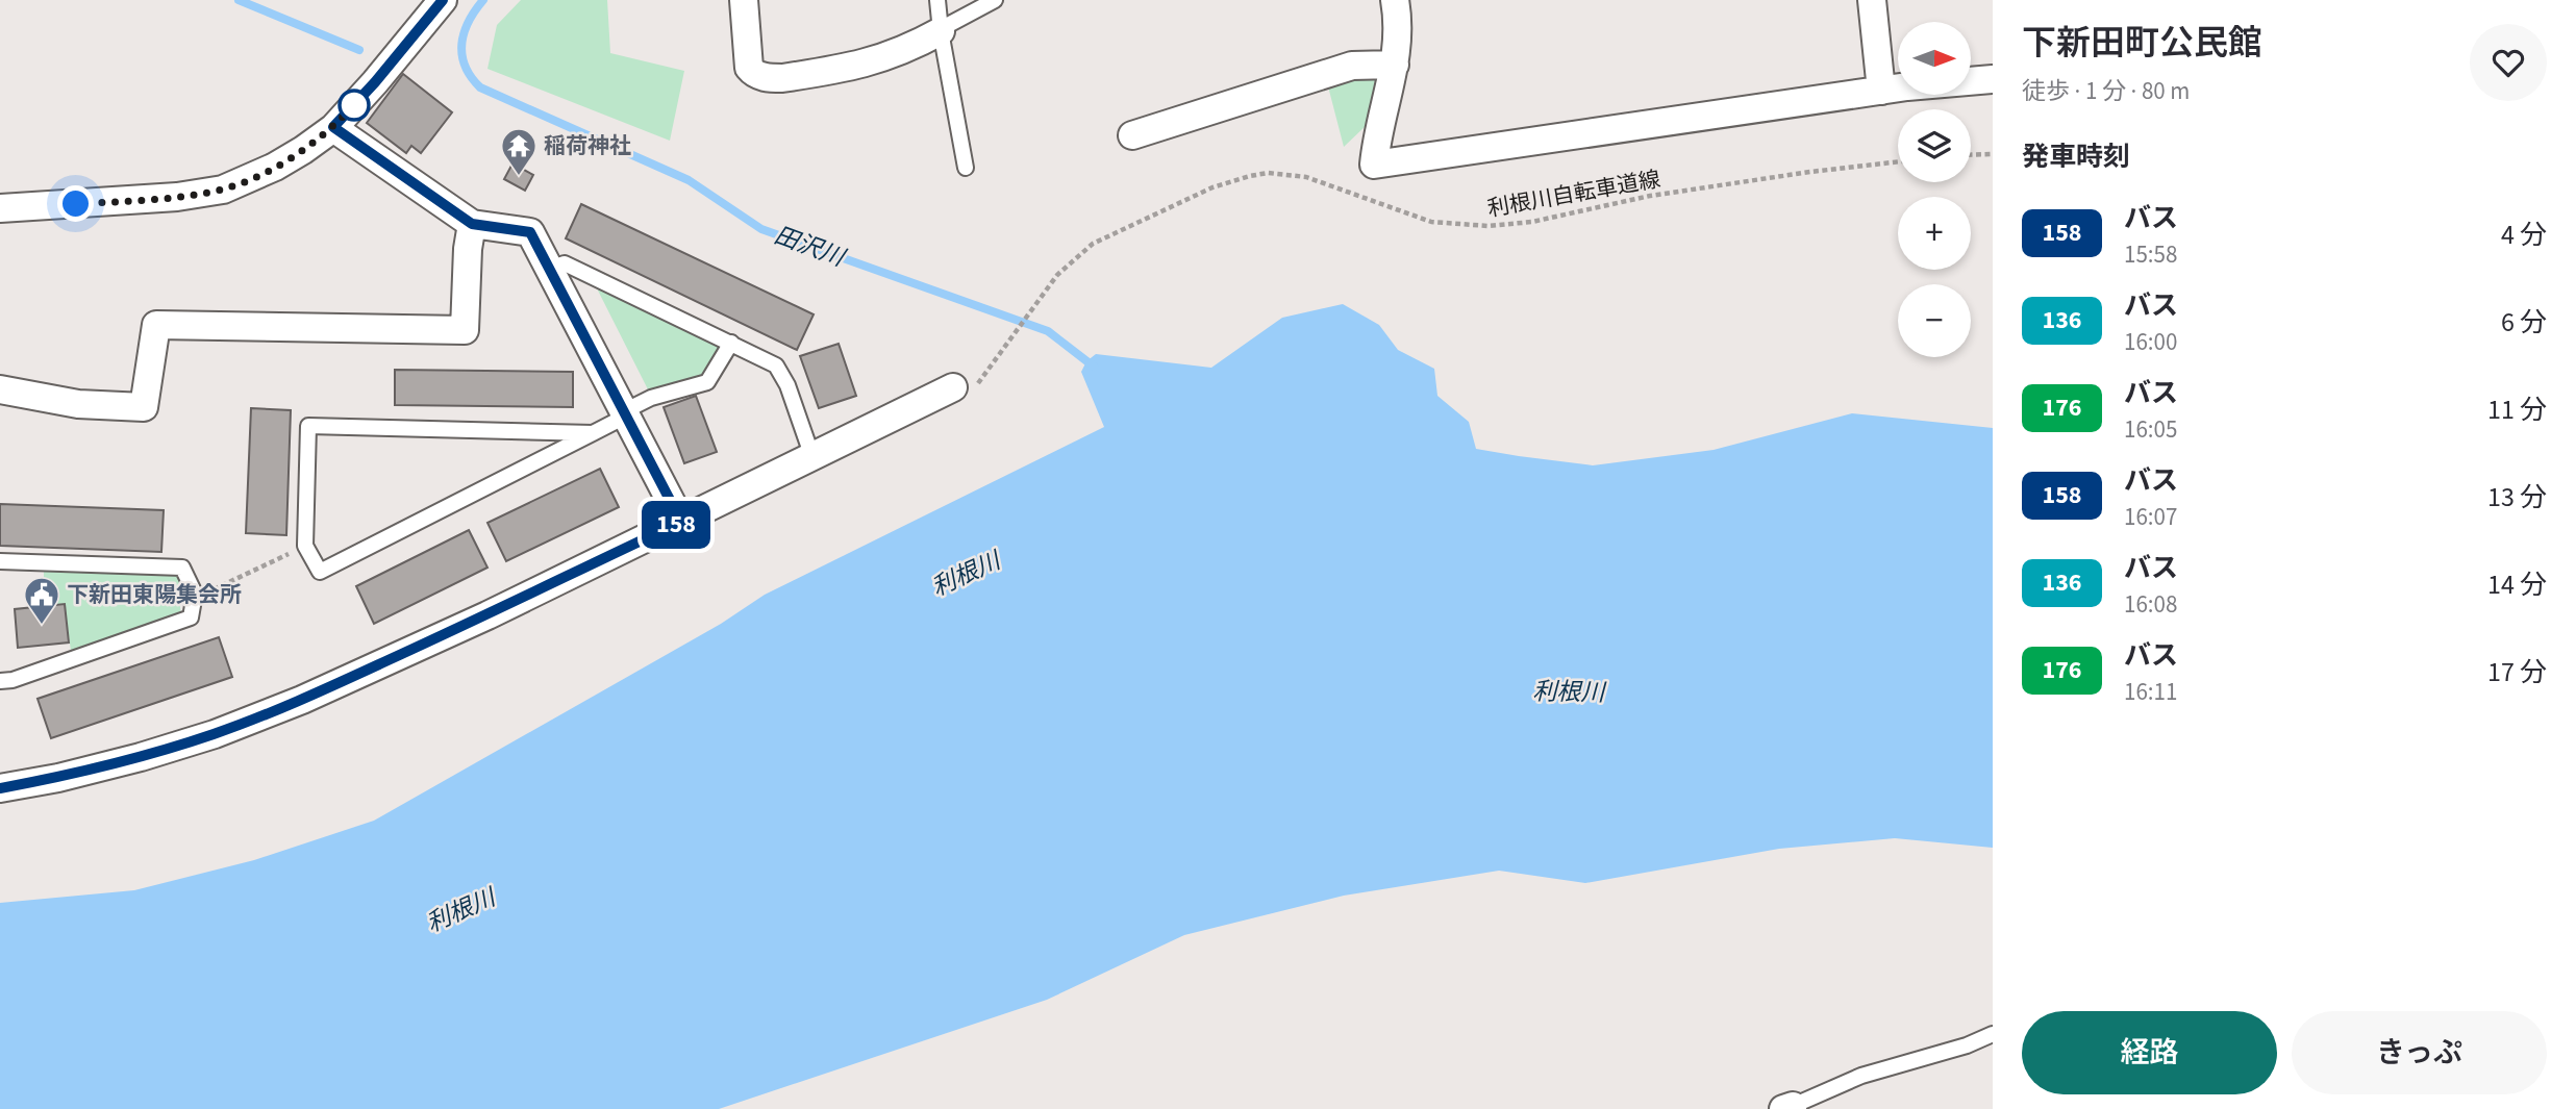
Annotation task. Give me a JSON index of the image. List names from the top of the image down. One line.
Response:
{"streets":{"path":["利根川自転車道線"]},"water":["田沢川","利根川"],"places":{"temple":["稲荷神社"],"public building":["下新田東陽集会所"]},"lines":["bus line 158"],"north":"right","page":{"on_map":"158","heading":[["下新田町公民館","徒歩 · 1 分 · 80 m"],"発車時刻"],"map_buttons":["+","−"],"list":[{"mark":"158","name":"バス","note":"15:58","value":"4 分"},{"mark":"136","name":"バス","note":"16:00","value":"6 分"},{"mark":"176","name":"バス","note":"16:05","value":"11 分"},{"mark":"158","name":"バス","note":"16:07","value":"13 分"},{"mark":"136","name":"バス","note":"16:08","value":"14 分"},{"mark":"176","name":"バス","note":"16:11","value":"17 分"}],"buttons":["経路","きっぷ"]}}
